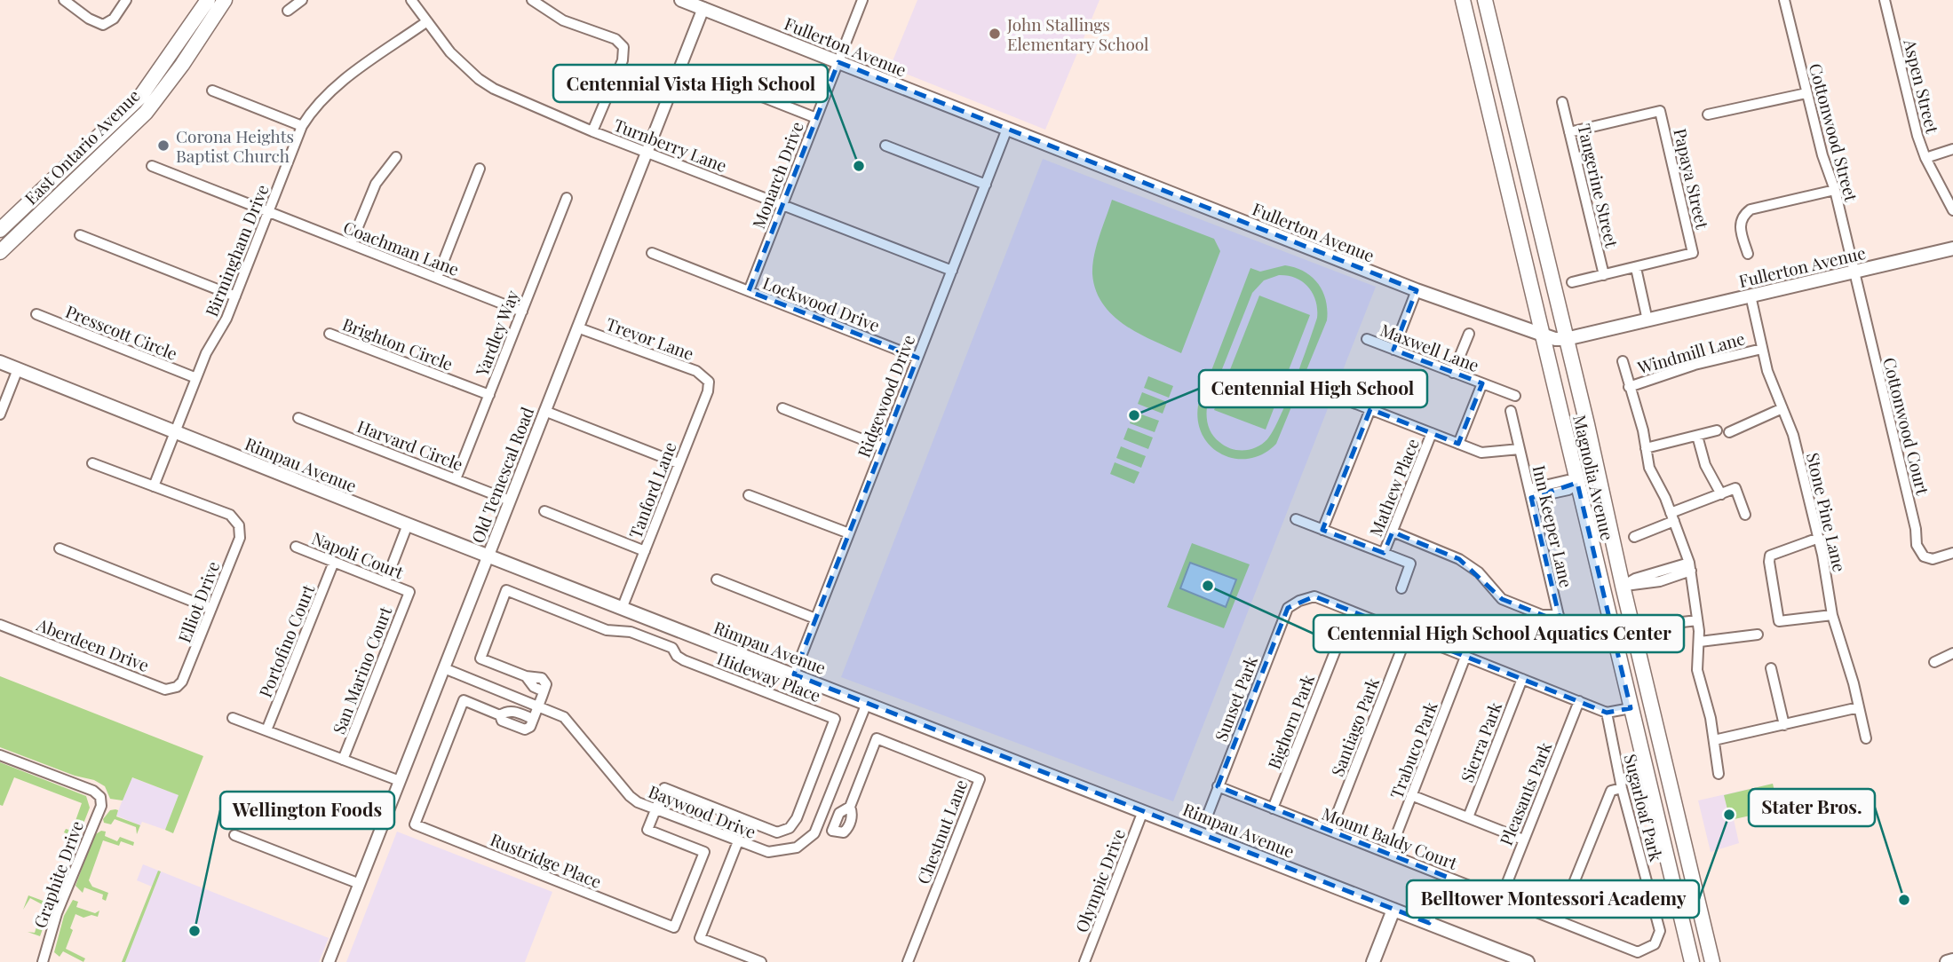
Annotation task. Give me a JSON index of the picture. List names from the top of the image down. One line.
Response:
{"streets":{"main road":["Fullerton Avenue","East Ontario Avenue","Rimpau Avenue","Magnolia Avenue"],"street":["Aspen Street","Cottonwood Street","Turnberry Lane","Monarch Drive","Papaya Street","Tangerine Street","Coachman Lane","Birmingham Drive","Lockwood Drive","Presscott Circle","Yardley Way","Trevor Lane","Brighton Circle","Maxwell Lane","Windmill Lane","Ridgewood Drive","Cottonwood Court","Harvard Circle","Old Temescal Road","Mathew Place","Tanford Lane","Stone Pine Lane","Inn Keeper Lane","Napoli Court","Elliot Drive","Portofino Court","Aberdeen Drive","San Marino Court","Hideway Place","Sunset Park","Bighorn Park","Santiago Park","Sierra Park","Trabuco Park","Pleasants Park","Sugarloaf Park","Baywood Drive","Chestnut Lane","Mount Baldy Court","Rustridge Place","Graphite Drive","Olympic Drive"]},"crossings":[["Fullerton Avenue","Cottonwood Street"],["Fullerton Avenue","Monarch Drive"],["Fullerton Avenue","Ridgewood Drive"],["Fullerton Avenue","Cottonwood Court"],["Fullerton Avenue","Old Temescal Road"],["Fullerton Avenue","Magnolia Avenue"],["Fullerton Avenue","Stone Pine Lane"],["Cottonwood Street","Cottonwood Court"],["Turnberry Lane","Monarch Drive"],["Turnberry Lane","Birmingham Drive"],["Turnberry Lane","Ridgewood Drive"],["Turnberry Lane","Old Temescal Road"],["Monarch Drive","Lockwood Drive"],["Papaya Street","Tangerine Street"],["Coachman Lane","Birmingham Drive"],["Coachman Lane","Yardley Way"],["Birmingham Drive","Presscott Circle"],["Birmingham Drive","Rimpau Avenue"],["Birmingham Drive","Elliot Drive"],["Lockwood Drive","Ridgewood Drive"],["Yardley Way","Brighton Circle"],["Yardley Way","Harvard Circle"],["Trevor Lane","Old Temescal Road"],["Trevor Lane","Tanford Lane"],["Windmill Lane","Stone Pine Lane"],["Ridgewood Drive","Rimpau Avenue"],["Harvard Circle","Old Temescal Road"],["Rimpau Avenue","Old Temescal Road"],["Rimpau Avenue","Tanford Lane"],["Rimpau Avenue","Baywood Drive"],["Rimpau Avenue","Olympic Drive"],["Old Temescal Road","Baywood Drive"],["Napoli Court","Portofino Court"],["Napoli Court","San Marino Court"],["Elliot Drive","Aberdeen Drive"],["Hideway Place","Baywood Drive"],["Hideway Place","Rustridge Place"],["Sunset Park","Bighorn Park"],["Sunset Park","Mount Baldy Court"],["Bighorn Park","Mount Baldy Court"],["Santiago Park","Mount Baldy Court"],["Trabuco Park","Mount Baldy Court"],["Pleasants Park","Mount Baldy Court"],["Sugarloaf Park","Mount Baldy Court"],["Baywood Drive","Chestnut Lane"],["Baywood Drive","Rustridge Place"]],"places":["John Stallings Elementary School","Corona Heights Baptist Church","Centennial Vista High School","Centennial High School","Centennial High School Aquatics Center","Belltower Montessori Academy","Stater Bros.","Wellington Foods"]}
